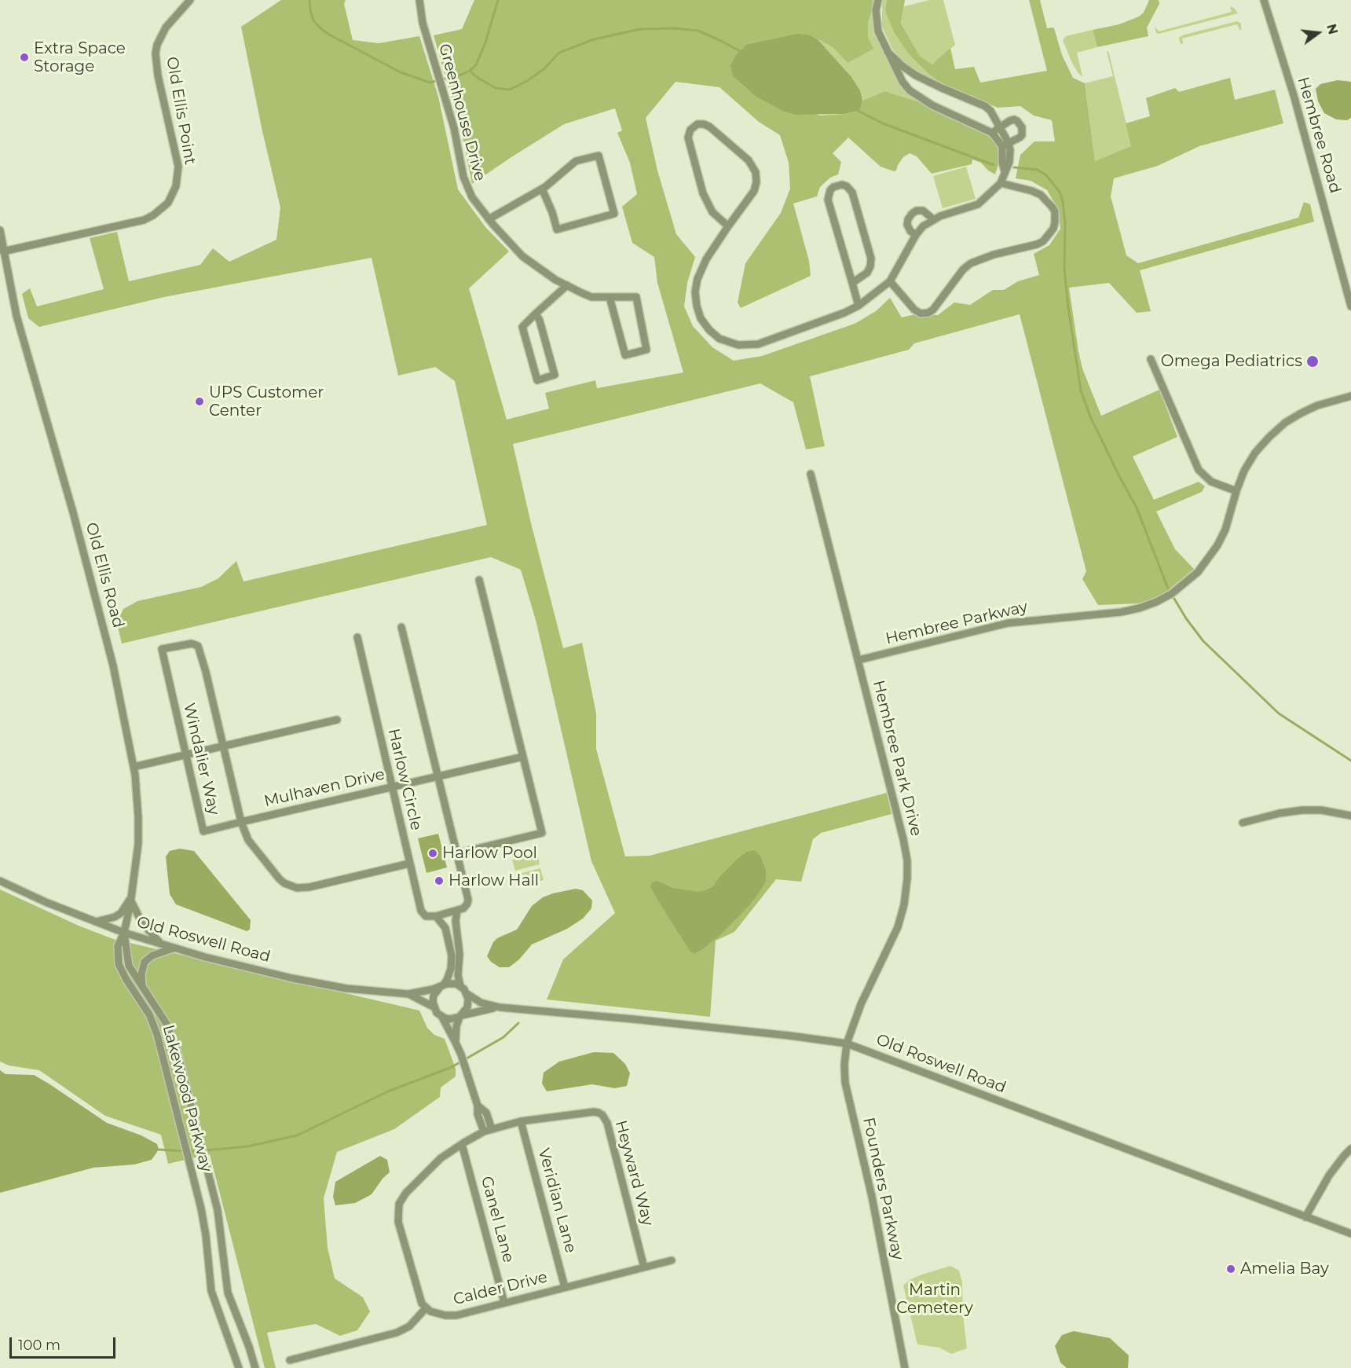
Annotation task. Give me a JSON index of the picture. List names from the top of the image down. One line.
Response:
{"streets":{"street":["Old Ellis Point","Greenhouse Drive","Hembree Road","Old Ellis Road","Hembree Parkway","Hembree Park Drive","Windalier Way","Harlow Circle","Mulhaven Drive","Old Roswell Road","Lakewood Parkway","Heyward Way","Founders Parkway","Veridian Lane","Ganel Lane","Calder Drive"]},"crossings":[["Old Ellis Point","Old Ellis Road"],["Old Ellis Road","Old Roswell Road"],["Old Ellis Road","Lakewood Parkway"],["Hembree Parkway","Hembree Park Drive"],["Hembree Park Drive","Old Roswell Road"],["Hembree Park Drive","Founders Parkway"],["Windalier Way","Harlow Circle"],["Windalier Way","Mulhaven Drive"],["Harlow Circle","Mulhaven Drive"],["Harlow Circle","Old Roswell Road"],["Old Roswell Road","Lakewood Parkway"],["Old Roswell Road","Founders Parkway"],["Heyward Way","Veridian Lane"],["Heyward Way","Ganel Lane"],["Heyward Way","Calder Drive"],["Veridian Lane","Calder Drive"],["Ganel Lane","Calder Drive"]],"parks":["Martin Cemetery"],"places":["Extra Space Storage","Omega Pediatrics","UPS Customer Center","Harlow Pool","Harlow Hall","Amelia Bay"],"scale_bar":"100 m","north":"right"}
